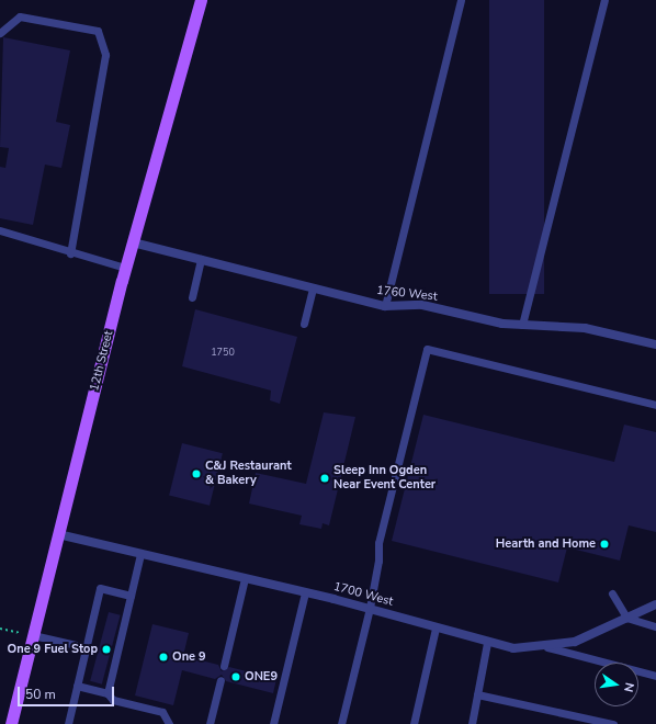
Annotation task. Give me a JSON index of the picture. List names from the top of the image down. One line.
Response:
{"streets":{"main road":["12th Street"],"street":["1760 West","1700 West"]},"crossings":[["1760 West","12th Street"],["12th Street","1700 West"]],"places":["C&J Restaurant & Bakery","Sleep Inn Ogden Near Event Center","Hearth and Home","One 9 Fuel Stop","One 9","ONE9"],"house_numbers":["1750"],"scale_bar":"50 m","north":"right"}
